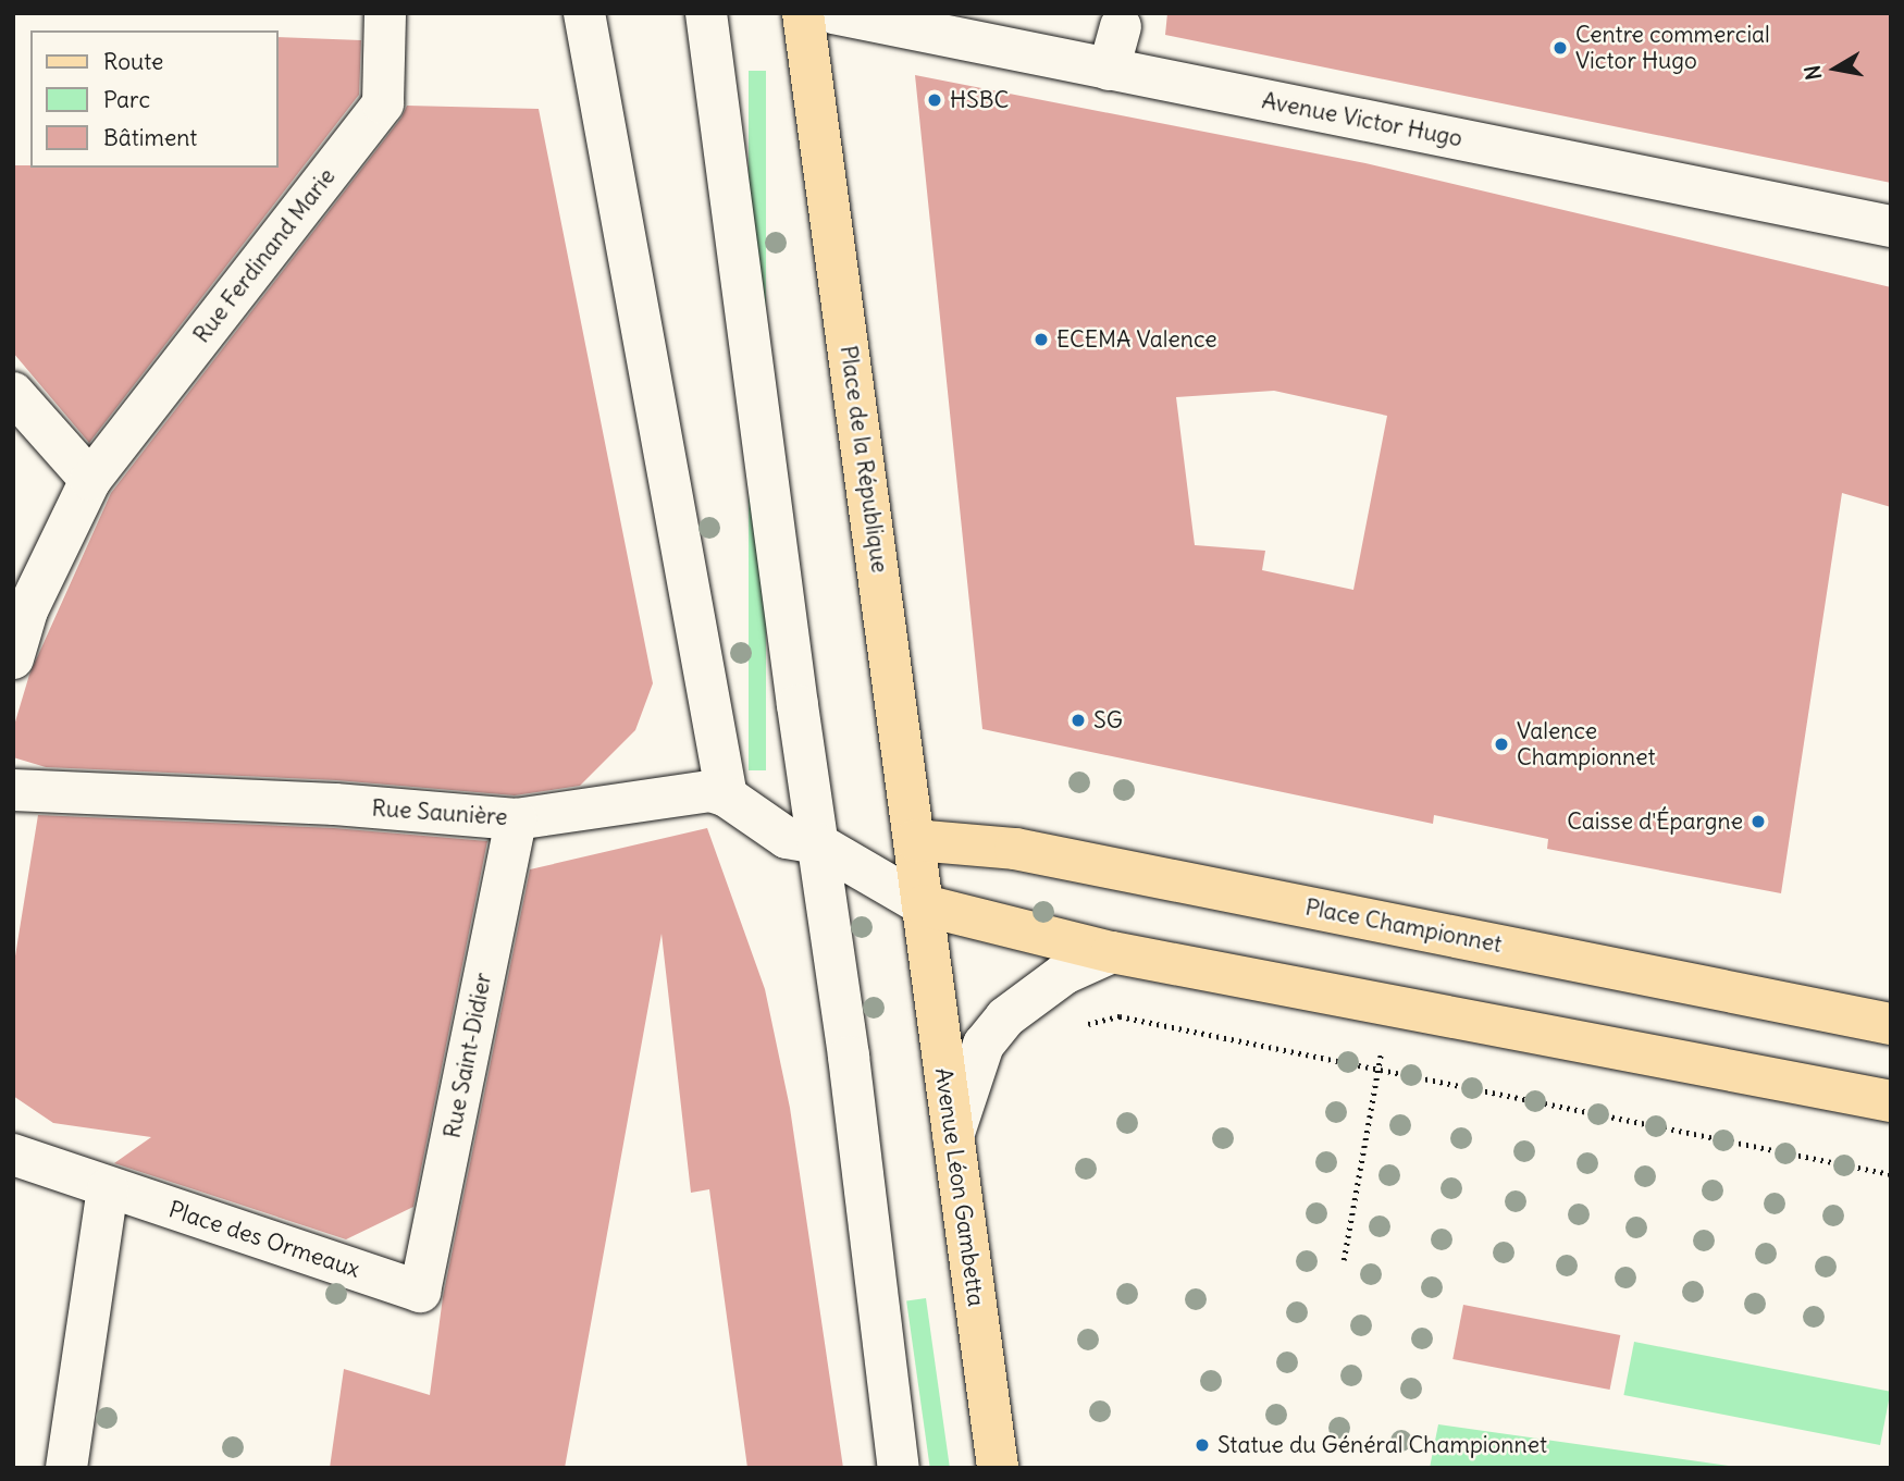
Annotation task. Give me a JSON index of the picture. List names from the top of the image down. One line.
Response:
{"streets":{"main road":["Place de la République","Place Championnet","Avenue Léon Gambetta"],"street":["Avenue Victor Hugo","Rue Ferdinand Marie","Rue Saunière","Rue Saint-Didier","Place des Ormeaux"]},"crossings":[["Place de la République","Rue Saunière"],["Place de la République","Place Championnet"],["Place de la République","Avenue Léon Gambetta"],["Rue Saunière","Rue Saint-Didier"],["Rue Saunière","Avenue Léon Gambetta"],["Rue Saint-Didier","Place des Ormeaux"]],"places":["Centre commercial Victor Hugo","HSBC","ECEMA Valence","SG","Valence Championnet","Caisse d'Épargne","Statue du Général Championnet"],"legend":["Route","Parc","Bâtiment"],"north":"left"}
